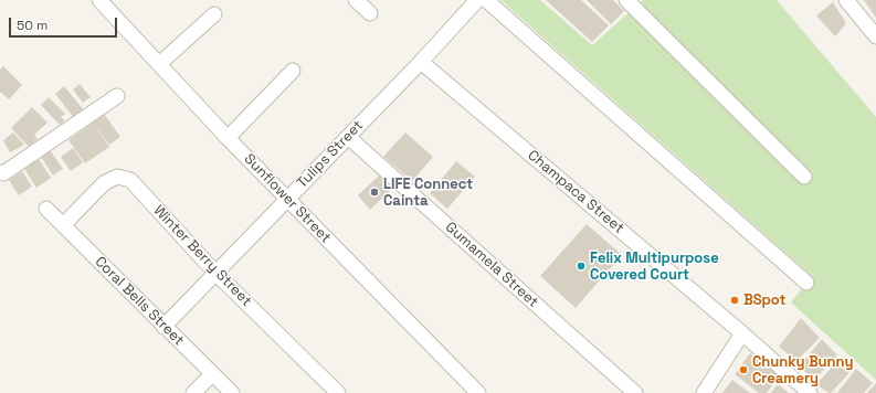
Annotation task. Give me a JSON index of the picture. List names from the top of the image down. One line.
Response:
{"streets":{"street":["Tulips Street","Champaca Street","Sunflower Street","Winter Berry Street","Gumamela Street","Coral Bells Street"]},"crossings":[["Tulips Street","Champaca Street"],["Tulips Street","Sunflower Street"],["Tulips Street","Winter Berry Street"],["Tulips Street","Gumamela Street"],["Tulips Street","Coral Bells Street"],["Winter Berry Street","Coral Bells Street"]],"places":["LIFE Connect Cainta","Felix Multipurpose Covered Court","BSpot","Chunky Bunny Creamery"],"scale_bar":"50 m"}
